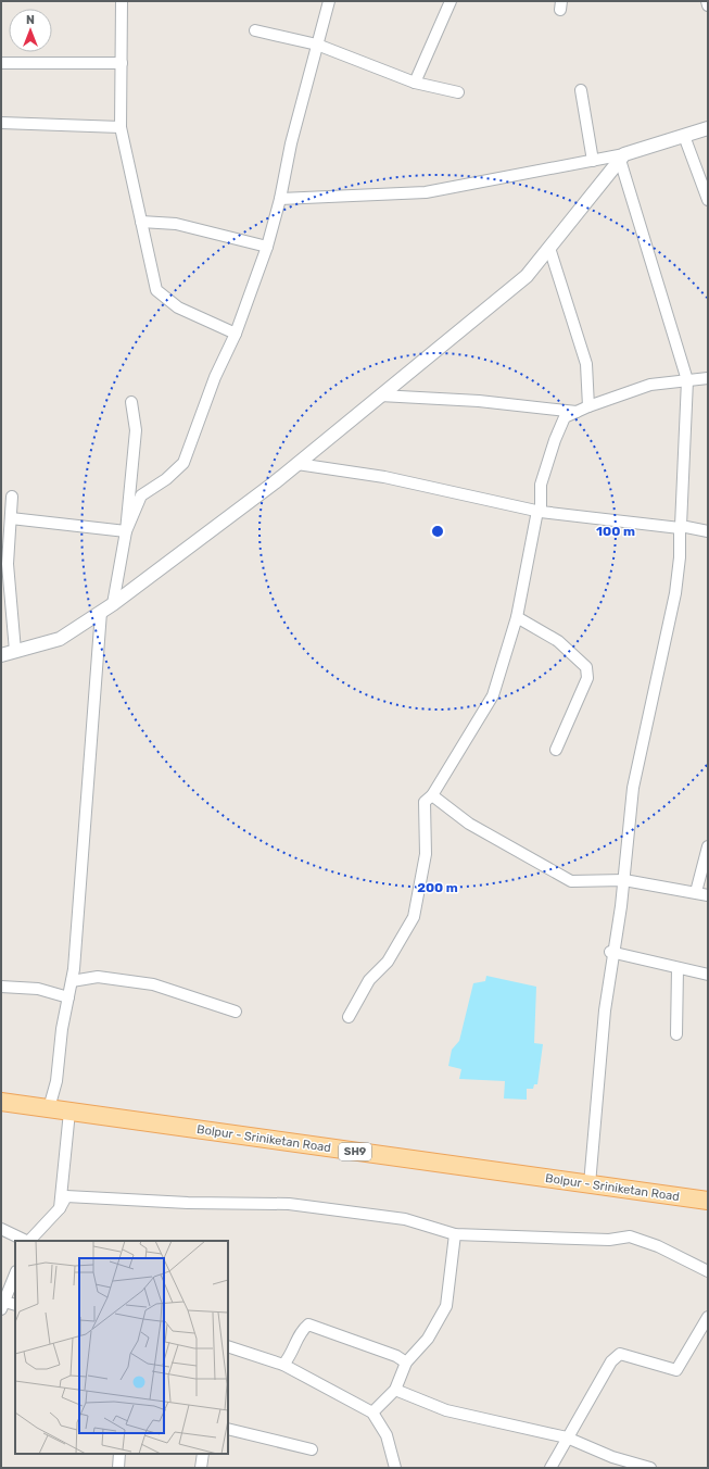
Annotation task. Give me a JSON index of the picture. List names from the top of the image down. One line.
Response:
{"streets":{"main road":["Bolpur - Sriniketan Road","SH9"]},"north":"top","rings":["100 m","200 m"]}
